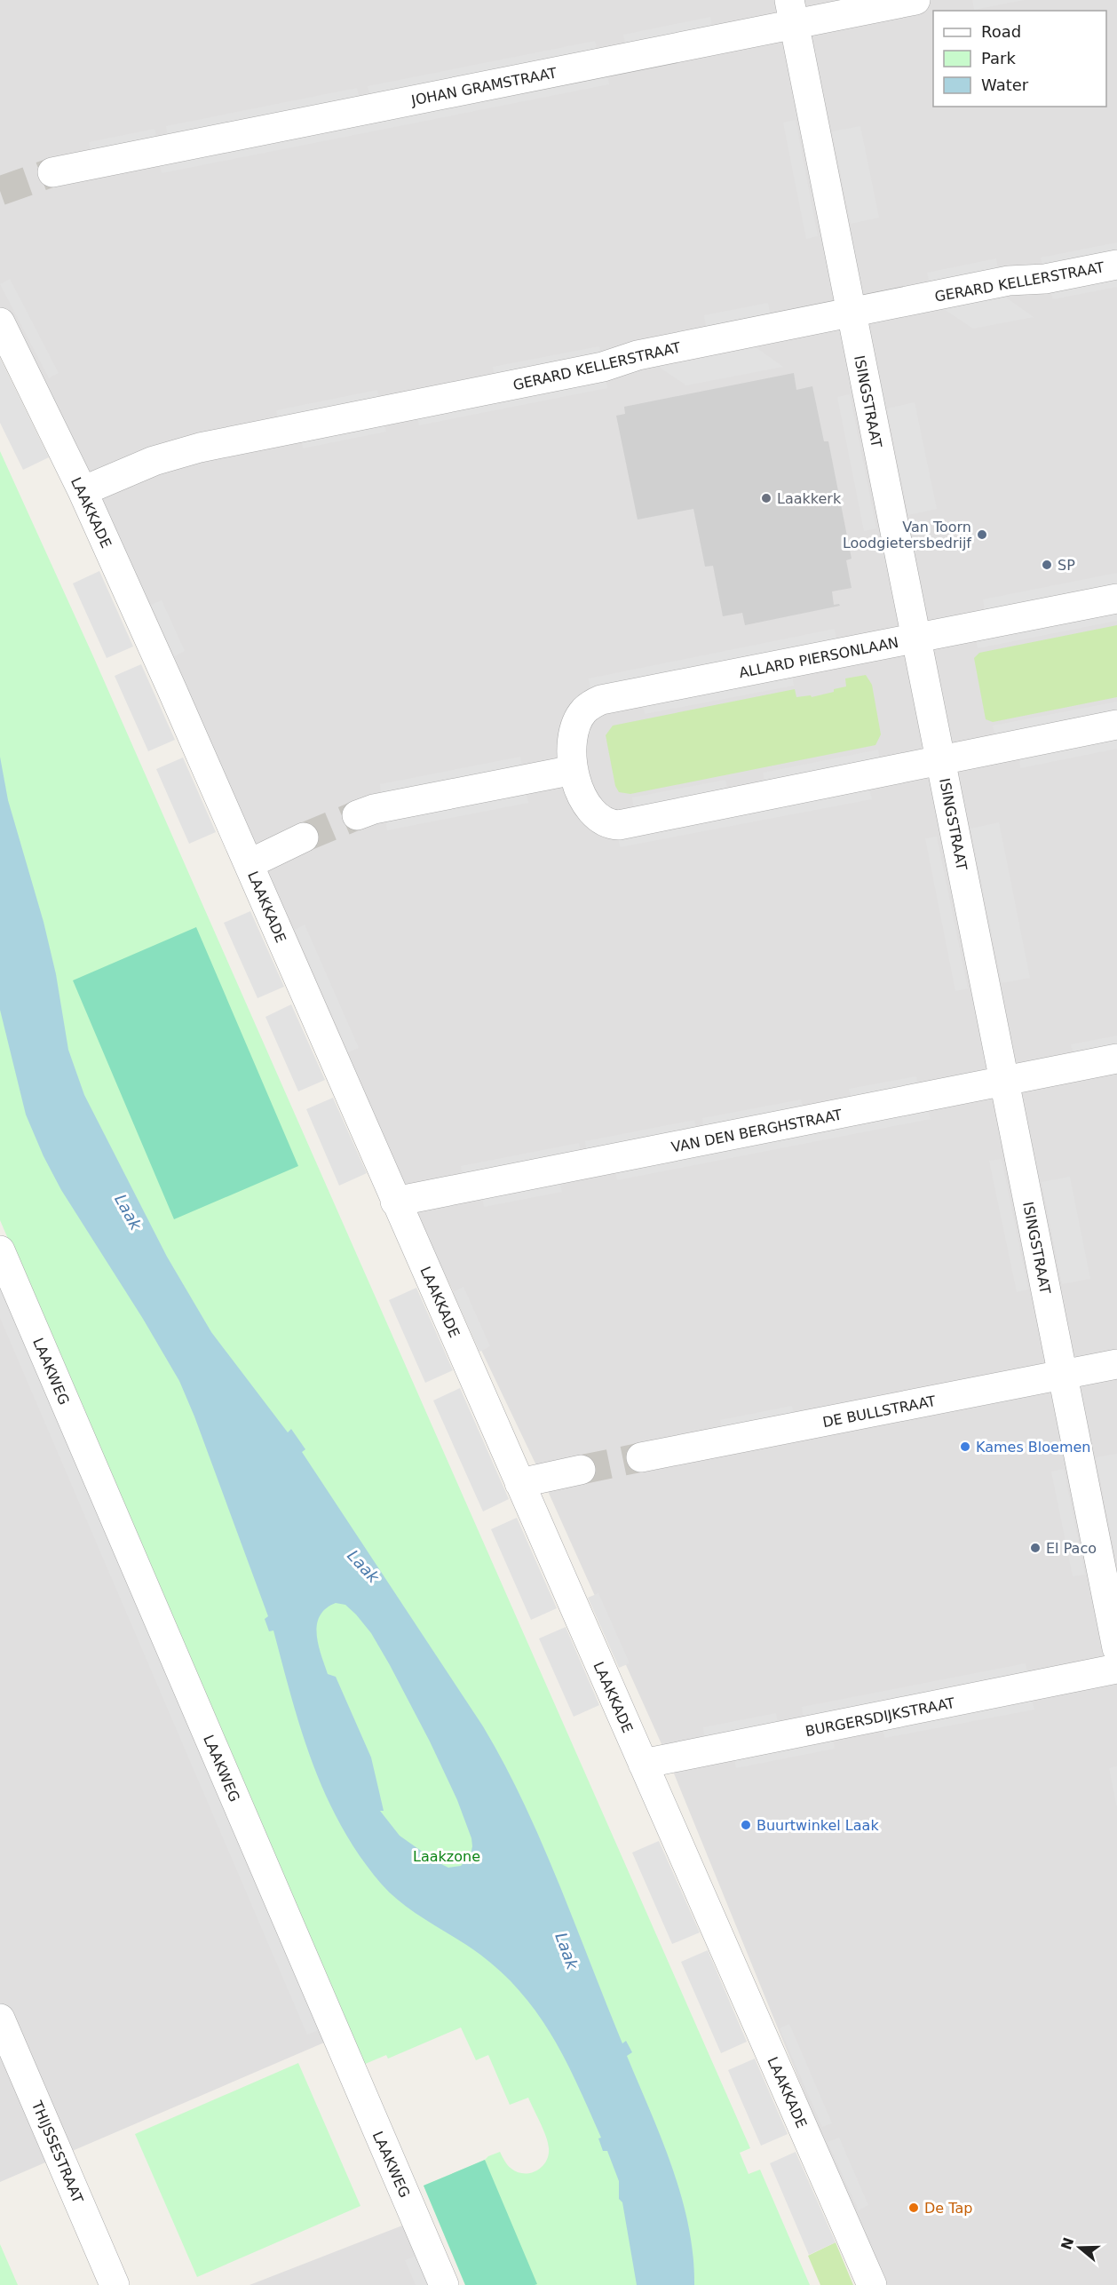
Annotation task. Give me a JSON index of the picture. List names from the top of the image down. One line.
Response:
{"streets":{"street":["JOHAN GRAMSTRAAT","GERARD KELLERSTRAAT","ISINGSTRAAT","LAAKKADE","ALLARD PIERSONLAAN","VAN DEN BERGHSTRAAT","LAAKWEG","DE BULLSTRAAT","BURGERSDIJKSTRAAT","THIJSSESTRAAT"]},"crossings":[["JOHAN GRAMSTRAAT","ISINGSTRAAT"],["GERARD KELLERSTRAAT","ISINGSTRAAT"],["GERARD KELLERSTRAAT","LAAKKADE"],["ISINGSTRAAT","ALLARD PIERSONLAAN"],["ISINGSTRAAT","VAN DEN BERGHSTRAAT"],["ISINGSTRAAT","DE BULLSTRAAT"],["LAAKKADE","VAN DEN BERGHSTRAAT"],["LAAKKADE","BURGERSDIJKSTRAAT"]],"water":["Laak"],"parks":["Laakzone"],"places":["Laakkerk","Van Toorn Loodgietersbedrijf","SP","Kames Bloemen","El Paco","Buurtwinkel Laak","De Tap"],"legend":["Road","Park","Water"],"north":"left"}
